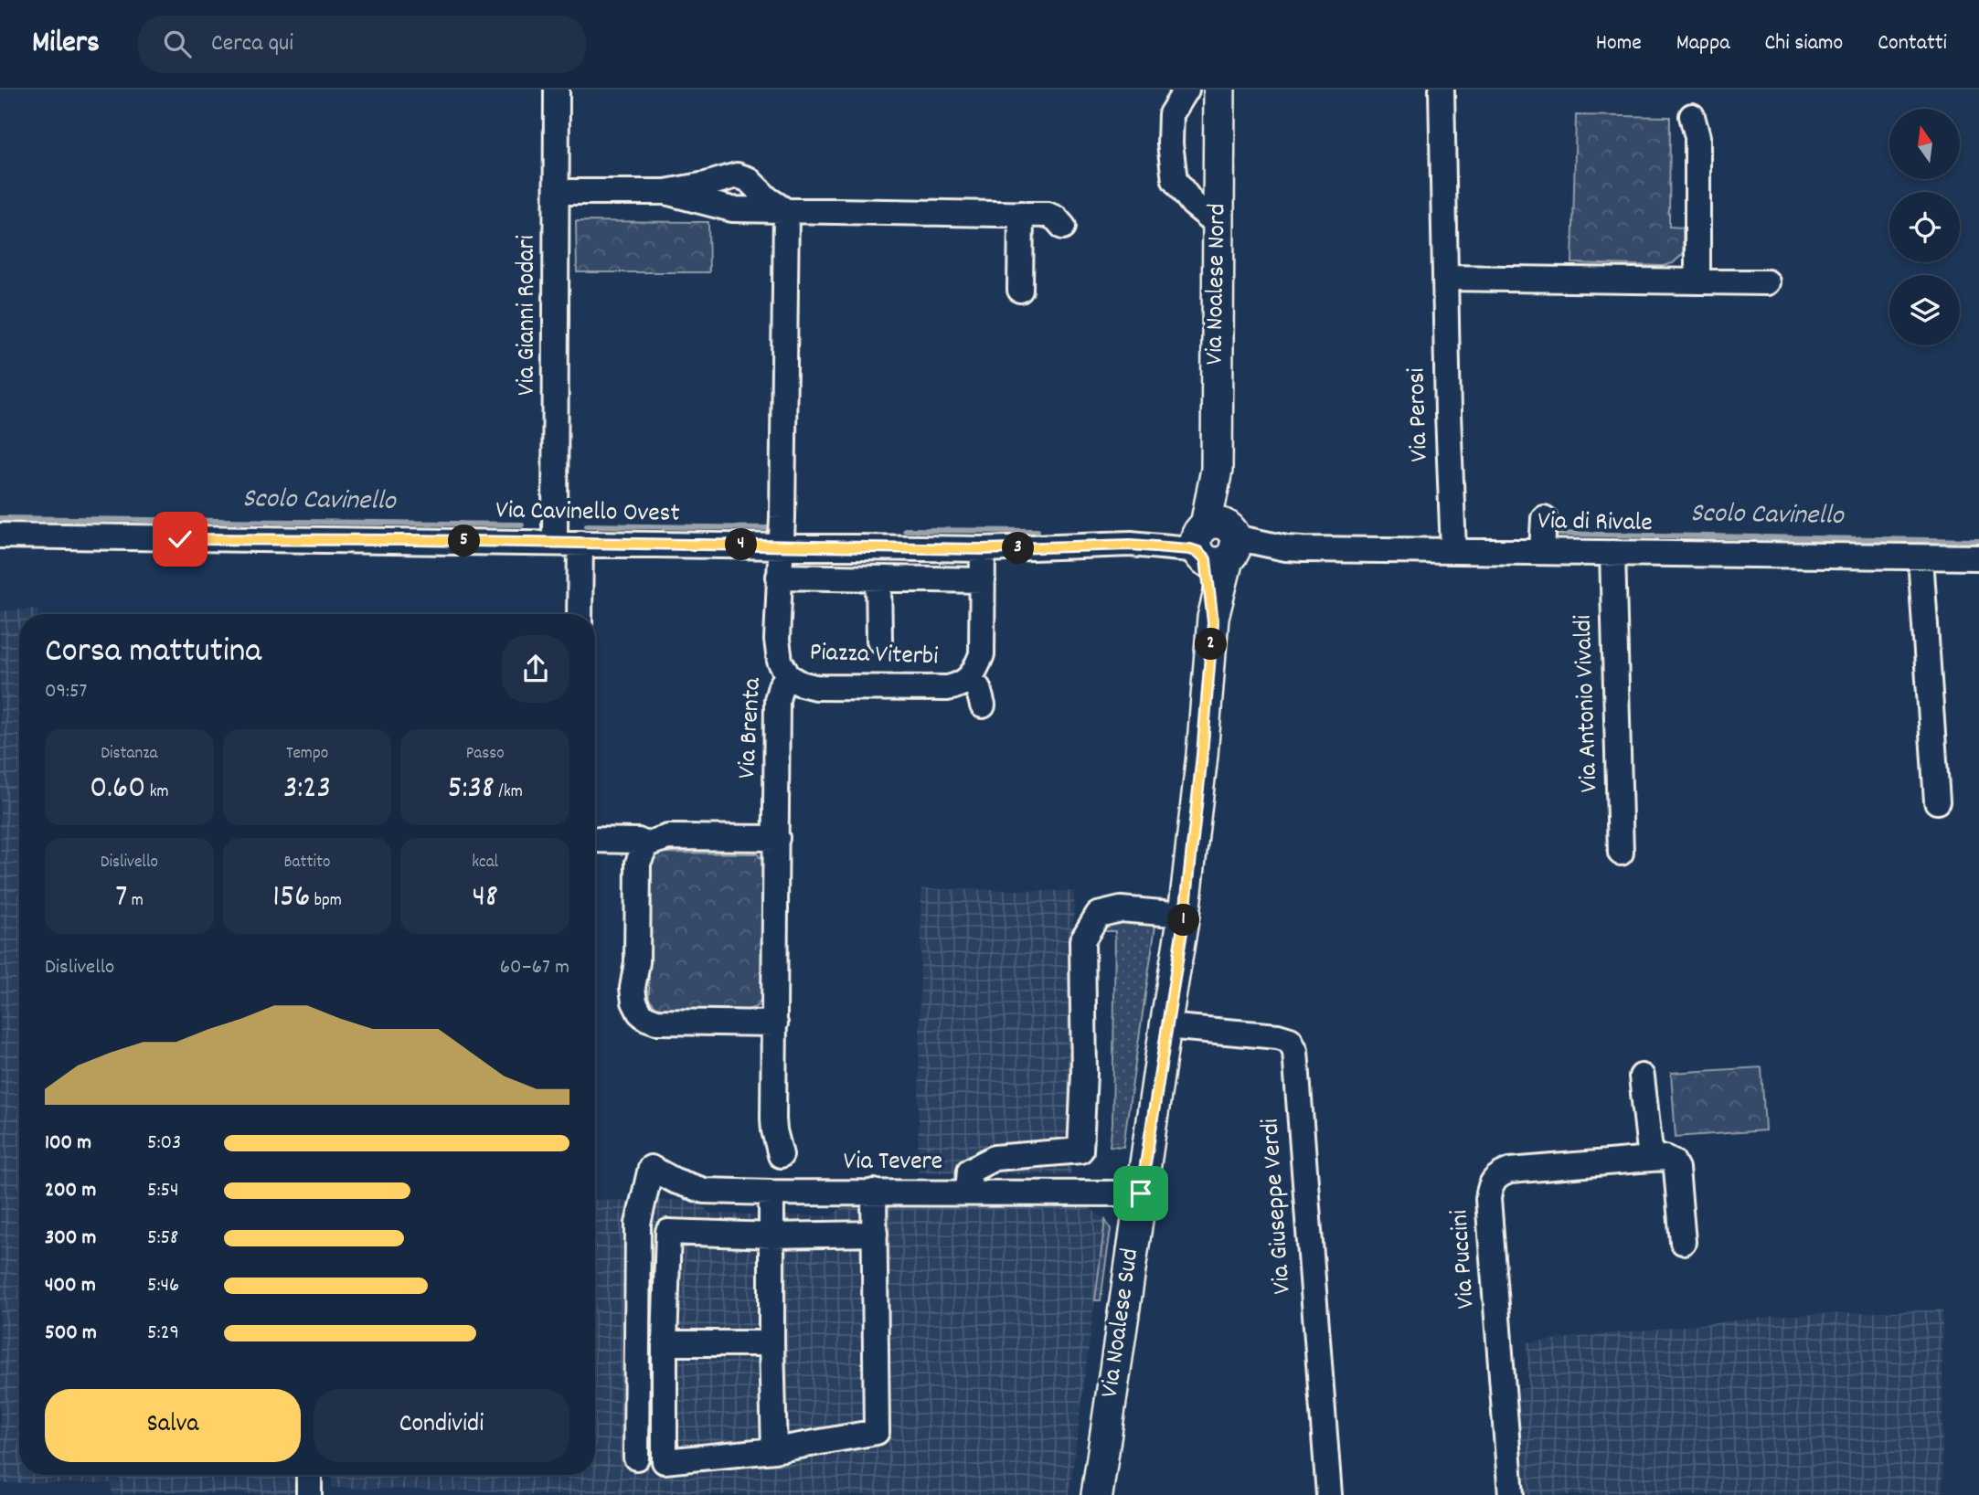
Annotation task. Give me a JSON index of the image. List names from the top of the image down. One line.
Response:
{"streets":{"main road":["Via Noalese Nord","Via Noalese Sud"],"street":["Via Gianni Rodari","Via Perosi","Via Cavinello Ovest","Via di Rivale","Piazza Viterbi","Via Antonio Vivaldi","Via Brenta","Via Tevere","Via Giuseppe Verdi","Via Puccini"]},"crossings":[["Via Noalese Nord","Via Cavinello Ovest"],["Via Noalese Nord","Via di Rivale"],["Via Noalese Nord","Via Noalese Sud"],["Via Gianni Rodari","Via Cavinello Ovest"],["Via Perosi","Via di Rivale"],["Via Cavinello Ovest","Via di Rivale"],["Via Cavinello Ovest","Piazza Viterbi"],["Via Cavinello Ovest","Via Brenta"],["Via Cavinello Ovest","Via Noalese Sud"],["Via di Rivale","Via Antonio Vivaldi"],["Via di Rivale","Via Noalese Sud"],["Piazza Viterbi","Via Brenta"],["Via Tevere","Via Noalese Sud"],["Via Giuseppe Verdi","Via Noalese Sud"]],"water":["Scolo Cavinello"],"north":"top","page":{"header":"Milers","search":"Cerca qui","nav":["Home","Mappa","Chi siamo","Contatti"],"pins":["5","4","3","2","1"],"heading":["Corsa mattutina","09:57"],"stats":[["Distanza","0.60 km"],["Tempo","3:23"],["Passo","5:38 /km"],["Dislivello","7 m"],["Battito","156 bpm"],["kcal","48"]],"chart":["Dislivello","60–67 m"],"list":[{"name":"100 m","note":"5:03"},{"name":"200 m","note":"5:54"},{"name":"300 m","note":"5:58"},{"name":"400 m","note":"5:46"},{"name":"500 m","note":"5:29"}],"buttons":["Salva","Condividi"]}}
